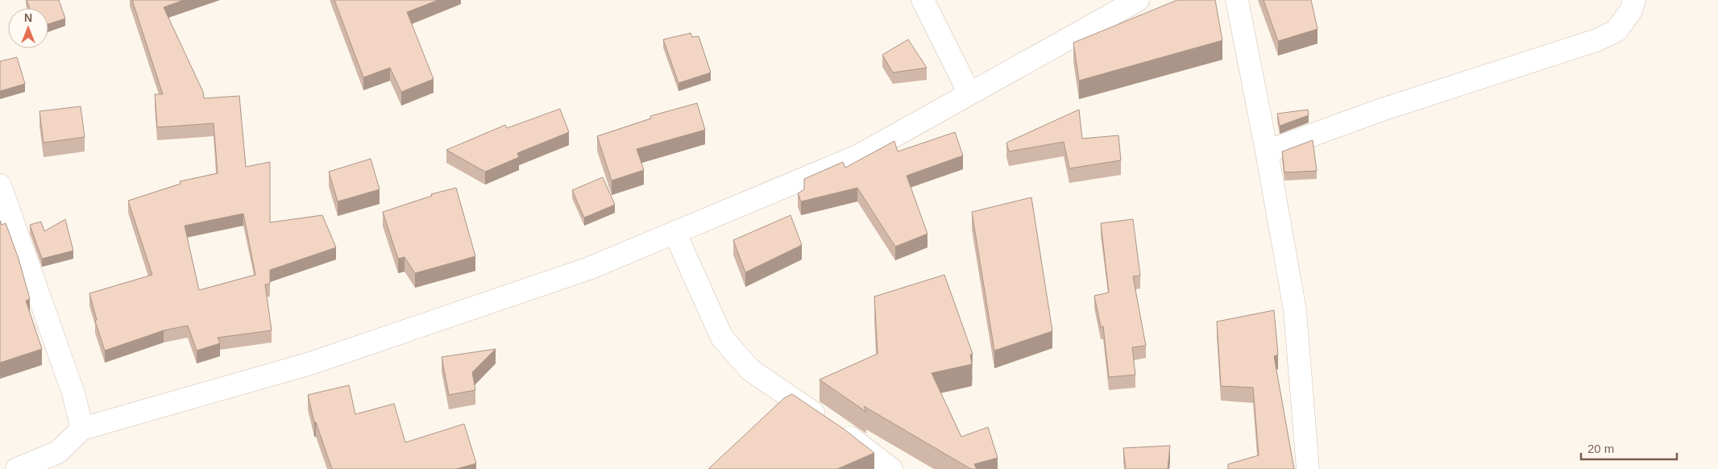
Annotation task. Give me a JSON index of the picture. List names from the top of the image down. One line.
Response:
{"scale_bar":"20 m","north":"top"}
